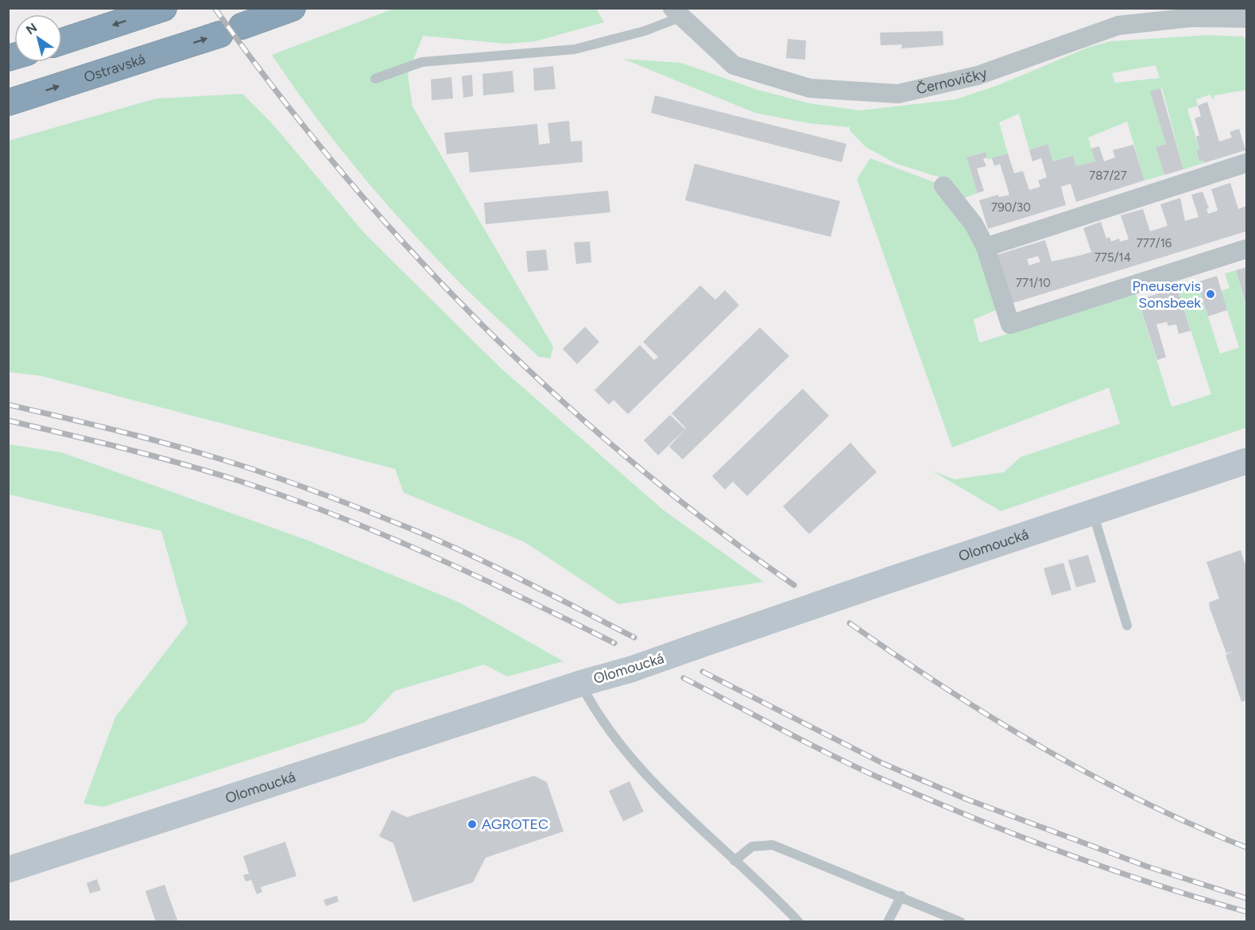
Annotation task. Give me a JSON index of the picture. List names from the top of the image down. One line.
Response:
{"streets":{"highway":["Ostravská"],"main road":["Olomoucká"],"street":["Černovičky"]},"places":["Pneuservis Sonsbeek","AGROTEC"],"house_numbers":["787/27","790/30","777/16","775/14","771/10"],"north":"top left"}
